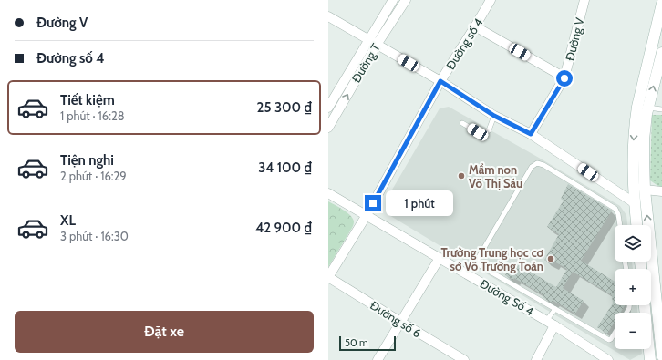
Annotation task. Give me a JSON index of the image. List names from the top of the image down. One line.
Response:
{"streets":{"street":["Đường V","Đường số 4","Đường T","Đường Số 4","Đường số 6"]},"crossings":[["Đường số 4","Đường Số 4"],["Đường số 4","Đường số 6"]],"places":["Mầm non Võ Thị Sáu","Trường Trung học cơ sở Võ Trường Toản"],"scale_bar":"50 m","page":{"banner":["Đường V","Đường số 4"],"list":[{"name":"Tiết kiệm","note":"1 phút · 16:28","value":"25 300 ₫"},{"name":"Tiện nghi","note":"2 phút · 16:29","value":"34 100 ₫"},{"name":"XL","note":"3 phút · 16:30","value":"42 900 ₫"}],"bubble":"1 phút","map_buttons":["+","−"],"buttons":"Đặt xe","scale":"50 m"}}
